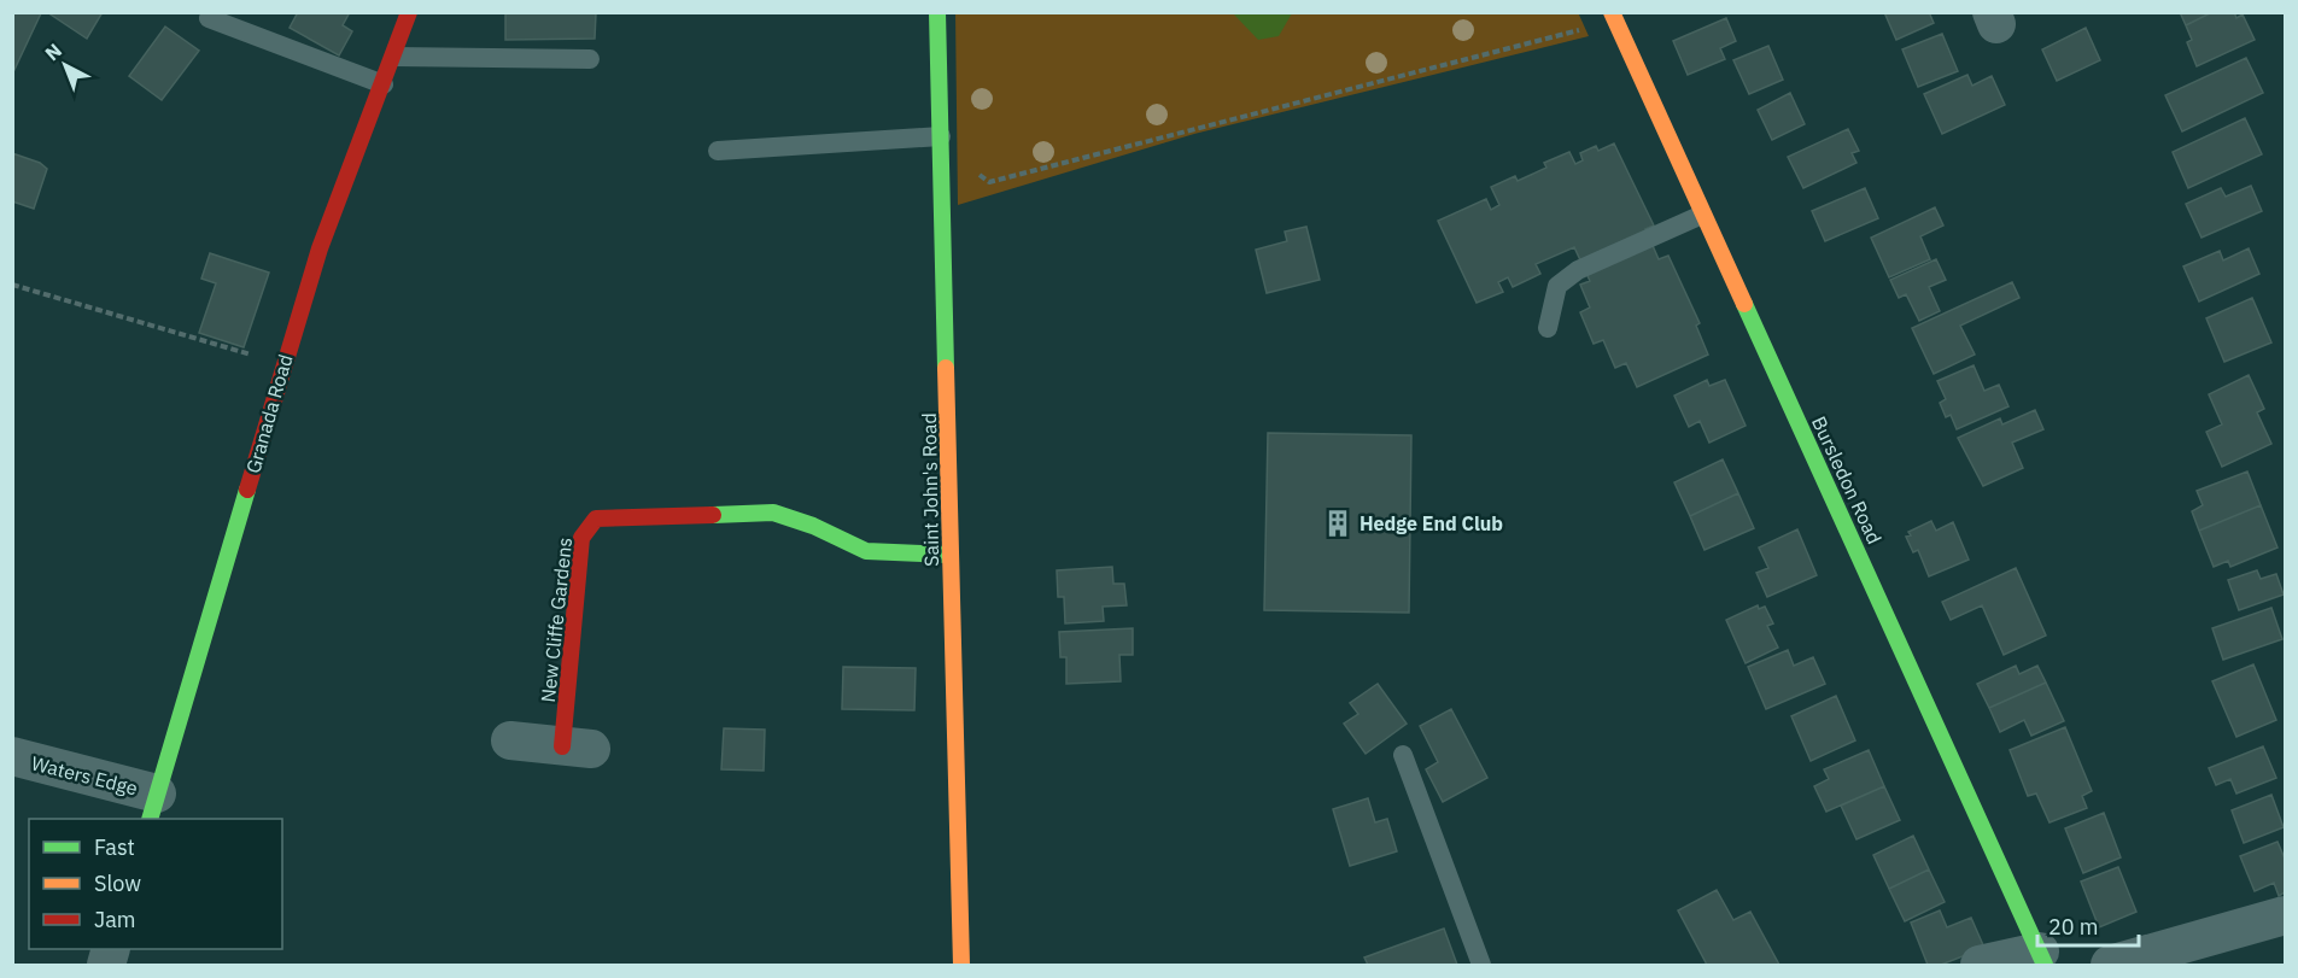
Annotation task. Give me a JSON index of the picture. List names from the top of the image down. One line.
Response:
{"streets":{"street":["Granada Road","Bursledon Road","Saint John's Road","New Cliffe Gardens","Waters Edge"]},"crossings":[["Granada Road","Waters Edge"],["Saint John's Road","New Cliffe Gardens"]],"places":{"building":["Hedge End Club"]},"legend":["Fast","Slow","Jam"],"scale_bar":"20 m","north":"top left"}
